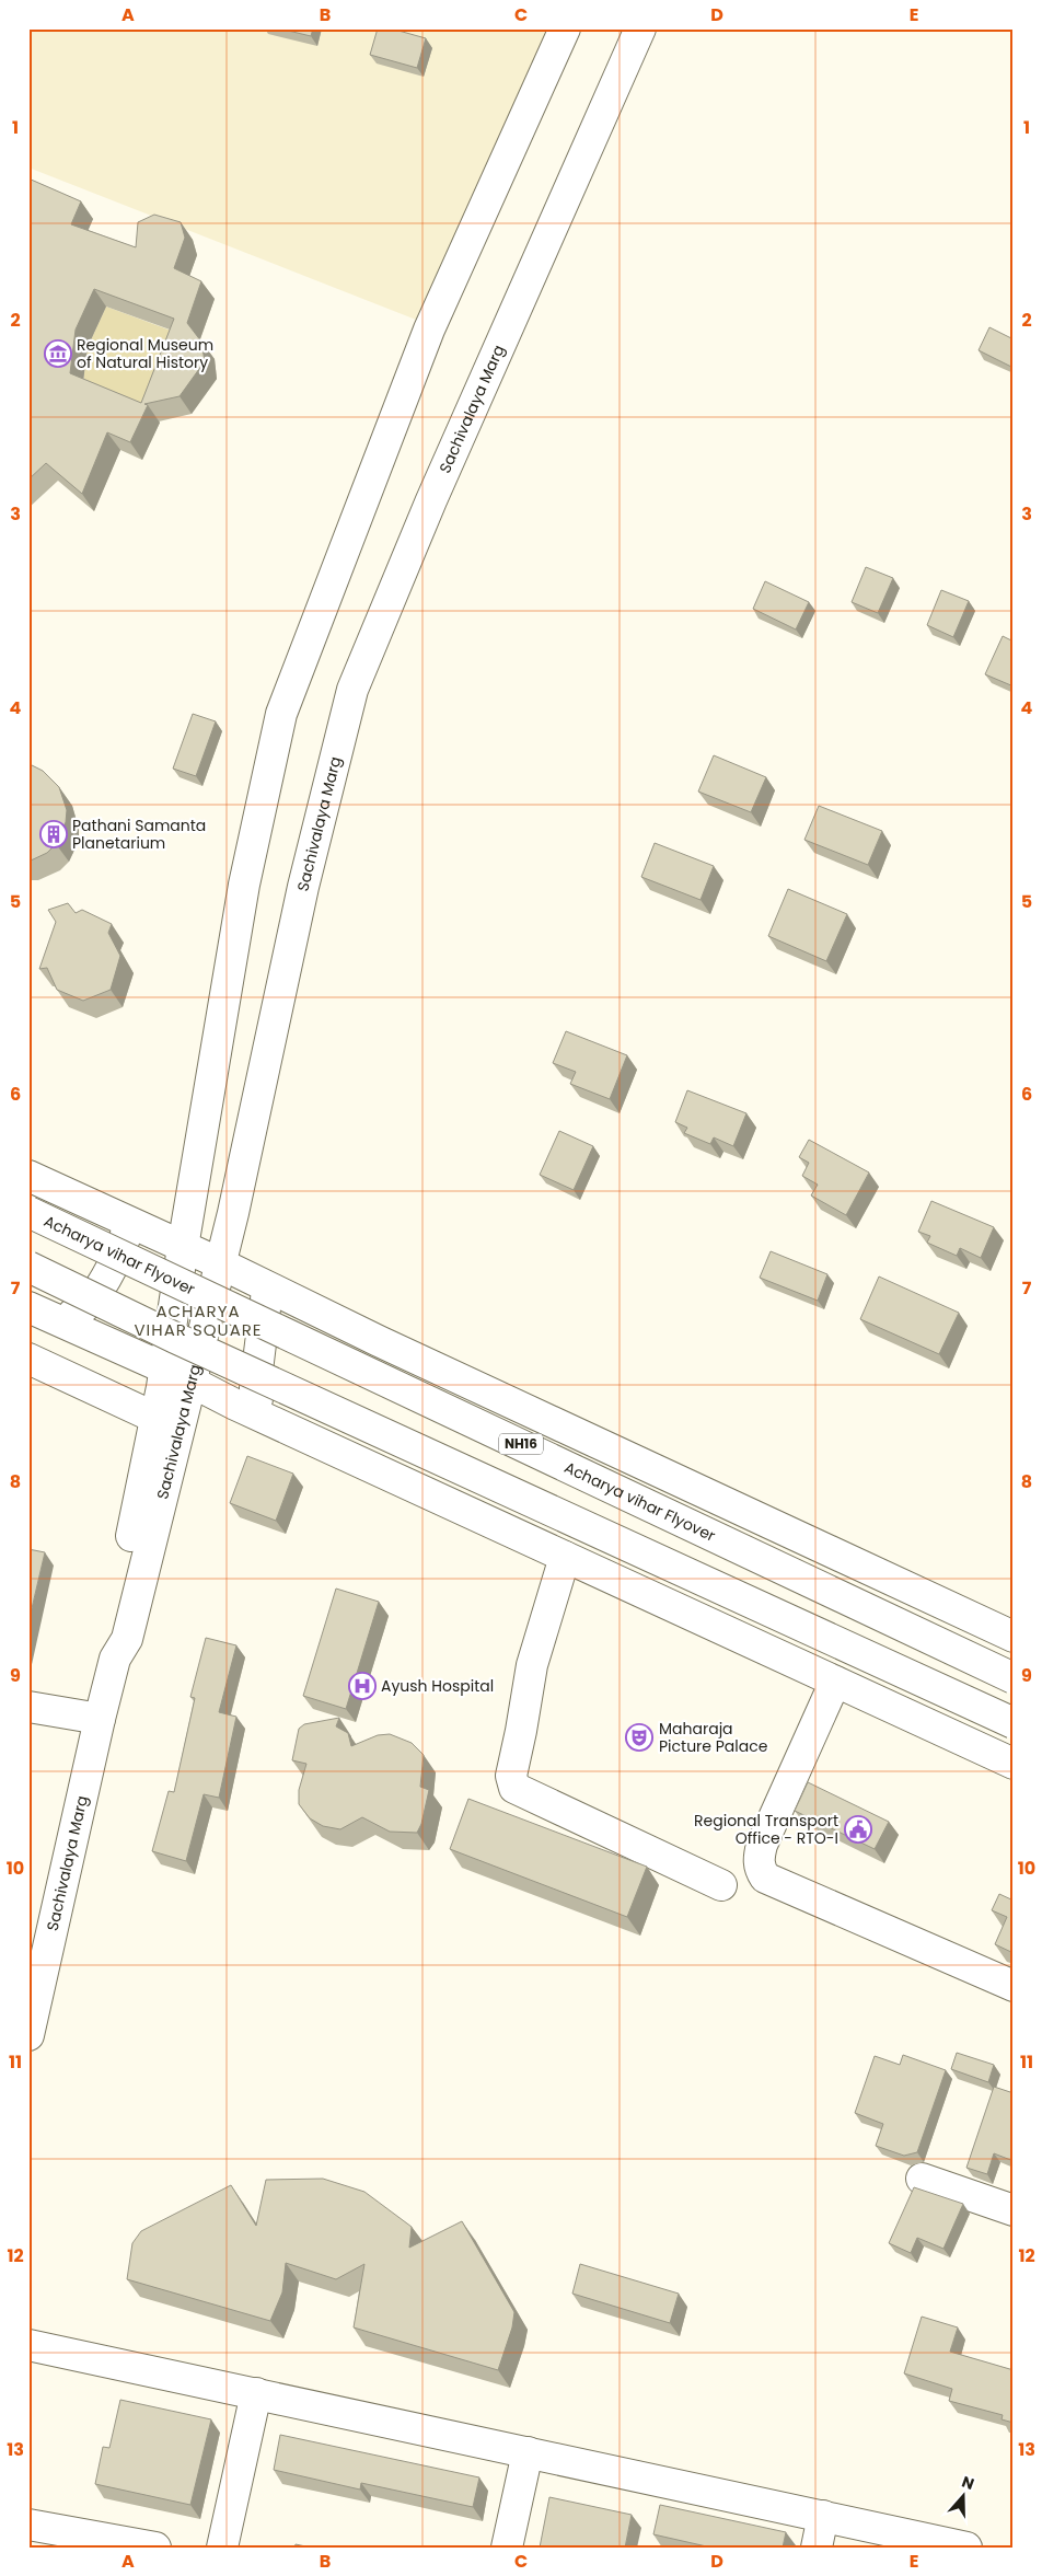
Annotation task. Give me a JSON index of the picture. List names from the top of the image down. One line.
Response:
{"streets":{"main road":["Sachivalaya Marg","Acharya vihar Flyover","NH16"]},"districts":["ACHARYA VIHAR SQUARE"],"places":{"museum":["Regional Museum of Natural History"],"building":["Pathani Samanta Planetarium"],"hospital":["Ayush Hospital"],"theatre":["Maharaja Picture Palace"],"public building":["Regional Transport Office - RTO-I"]},"north":"top","grid":{"columns":["A","B","C","D","E"],"rows":["1","2","3","4","5","6","7","8","9","10","11","12","13"]}}
